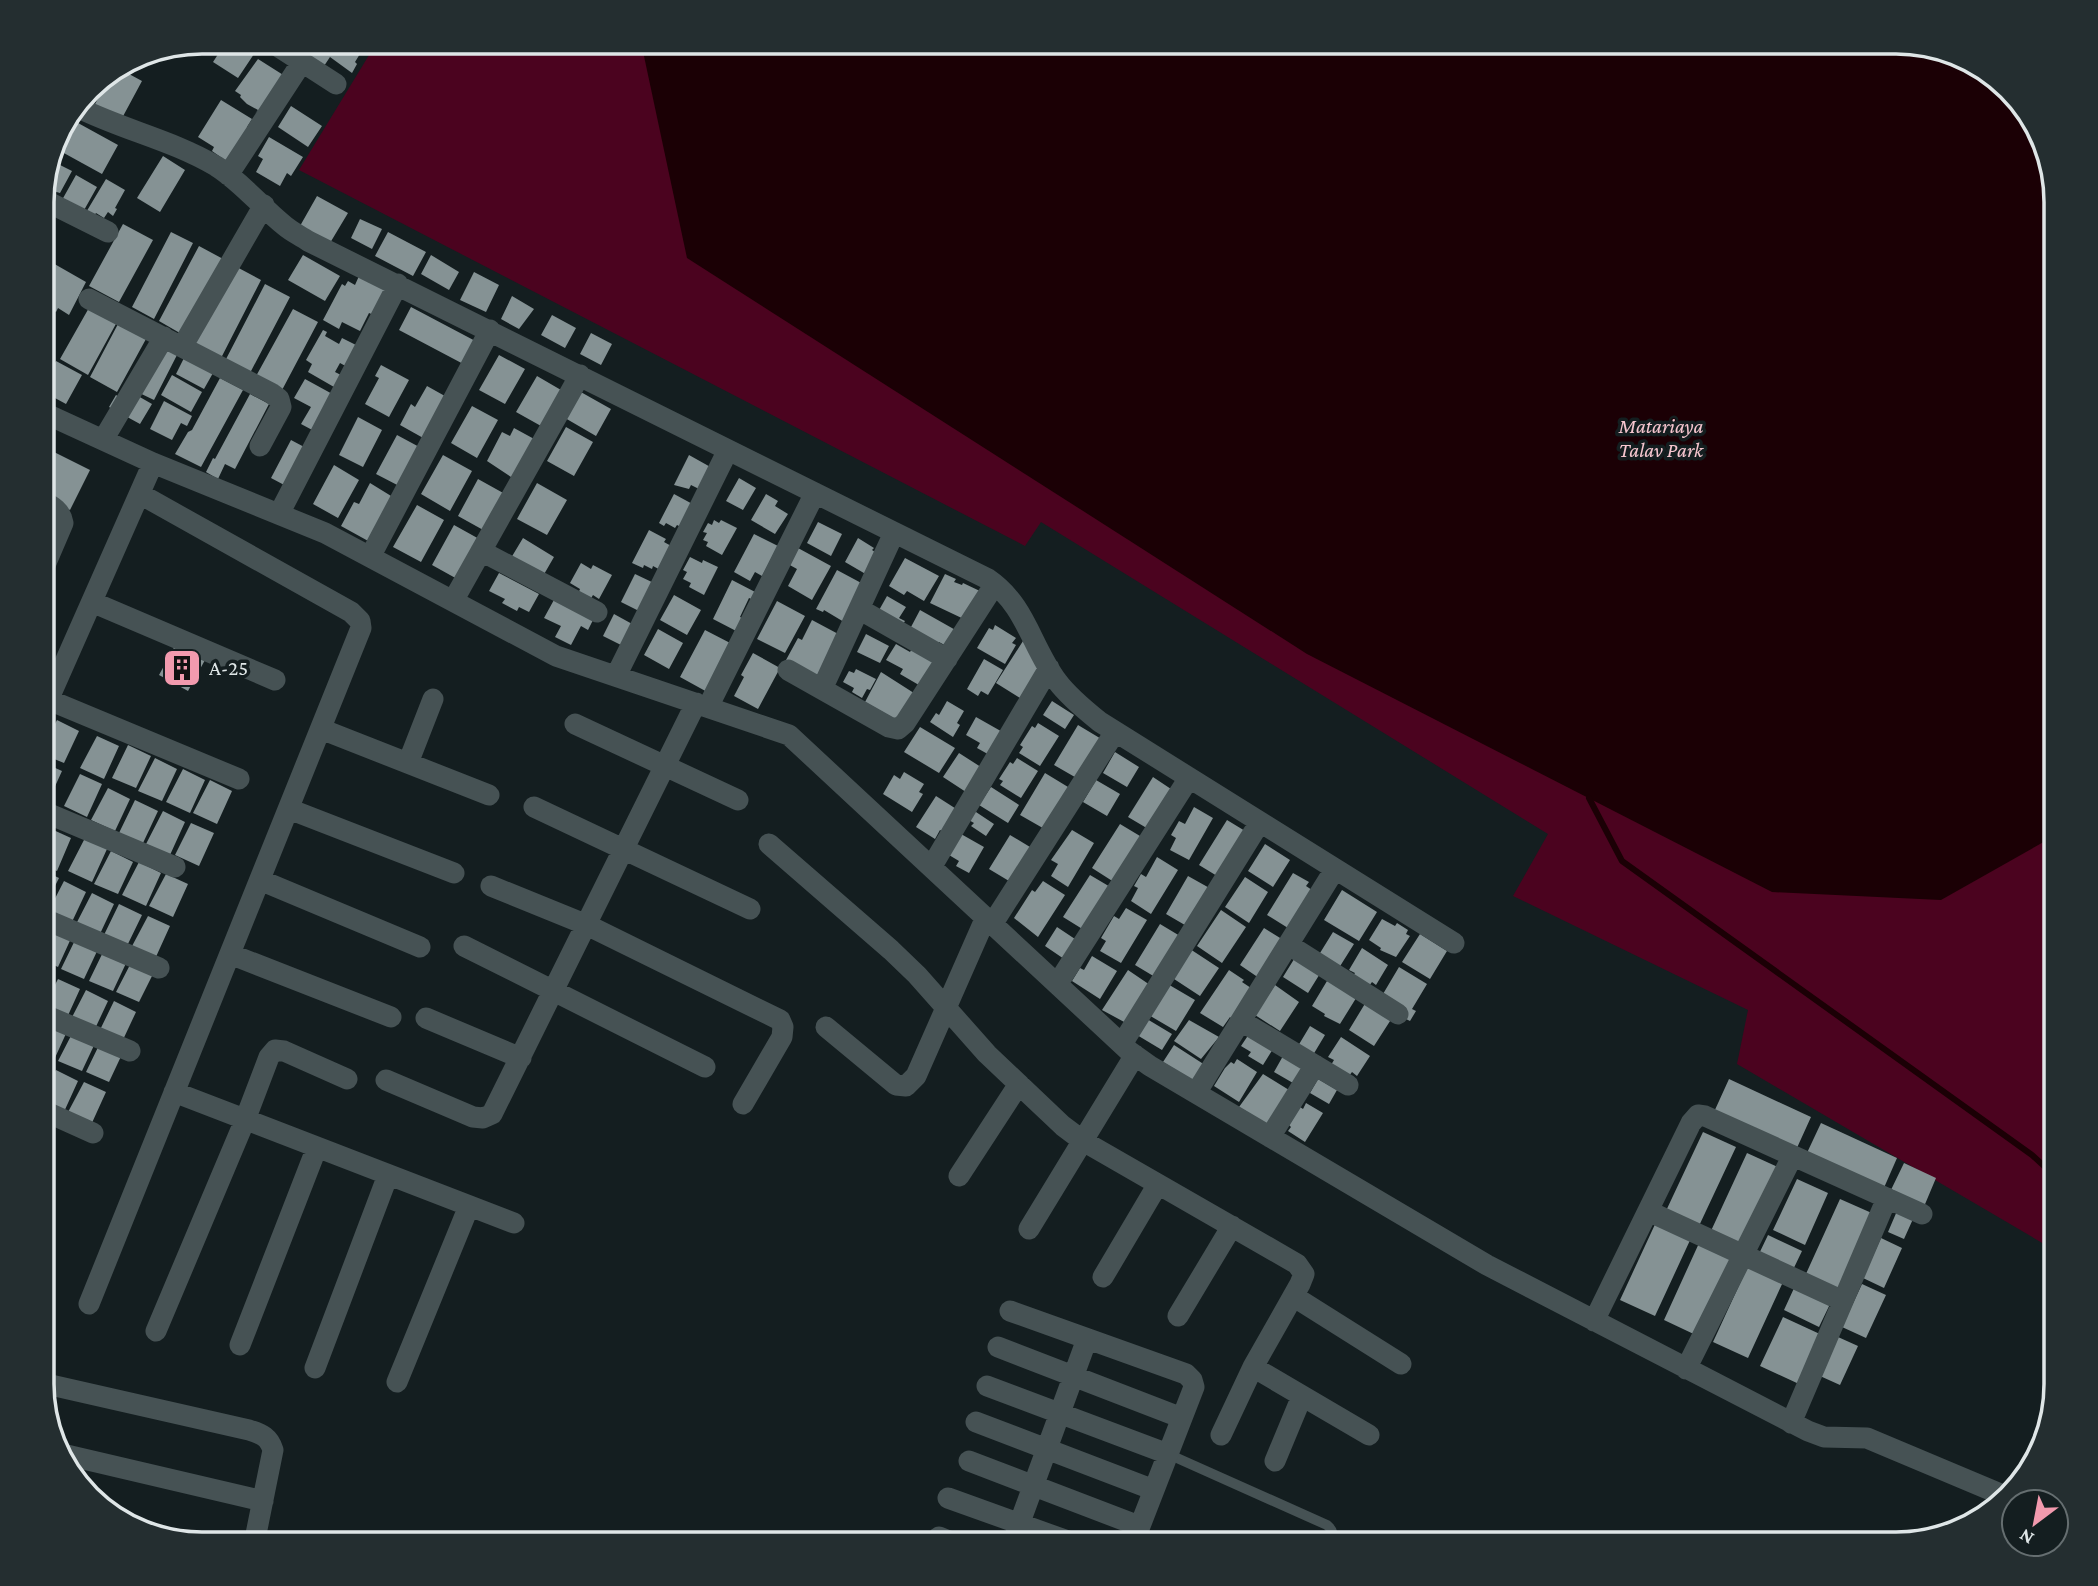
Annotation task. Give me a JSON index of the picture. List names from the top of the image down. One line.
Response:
{"parks":["Matariaya Talav Park"],"places":{"building":["A-25"]},"north":"bottom left"}
